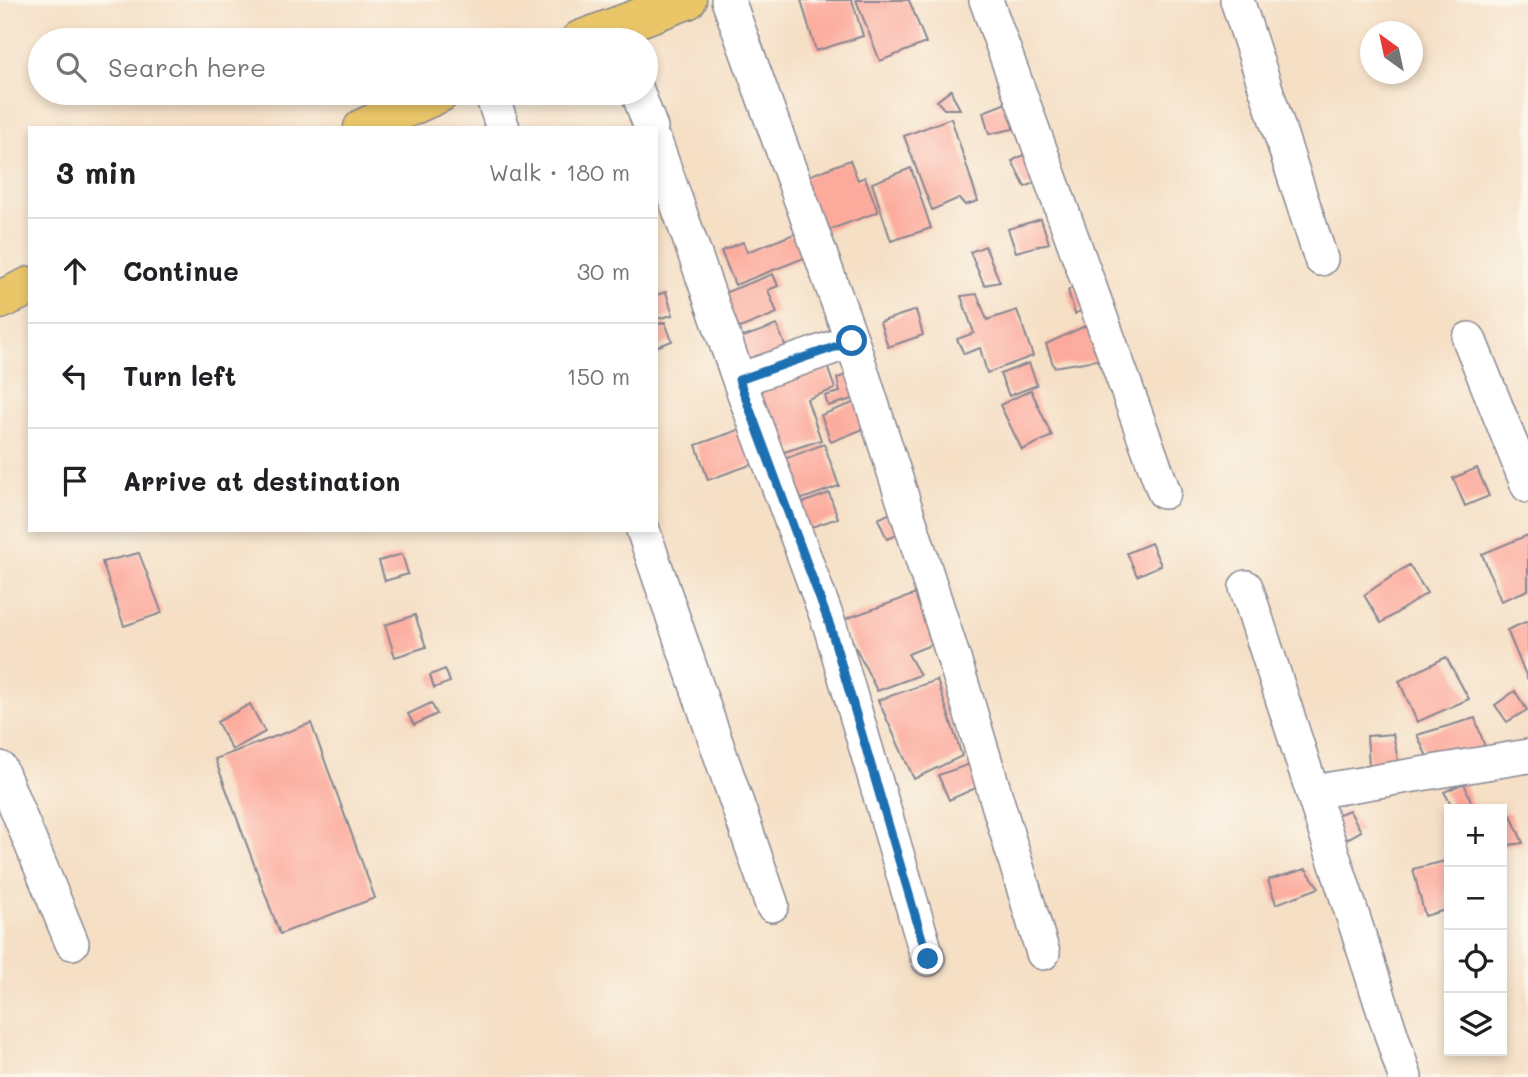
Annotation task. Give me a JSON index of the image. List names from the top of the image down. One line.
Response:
{"north":"top left","page":{"search":"Search here","heading":["3 min","Walk · 180 m"],"list":[["Continue","30 m"],["Turn left","150 m"],"Arrive at destination"],"map_buttons":["+","−"]}}
